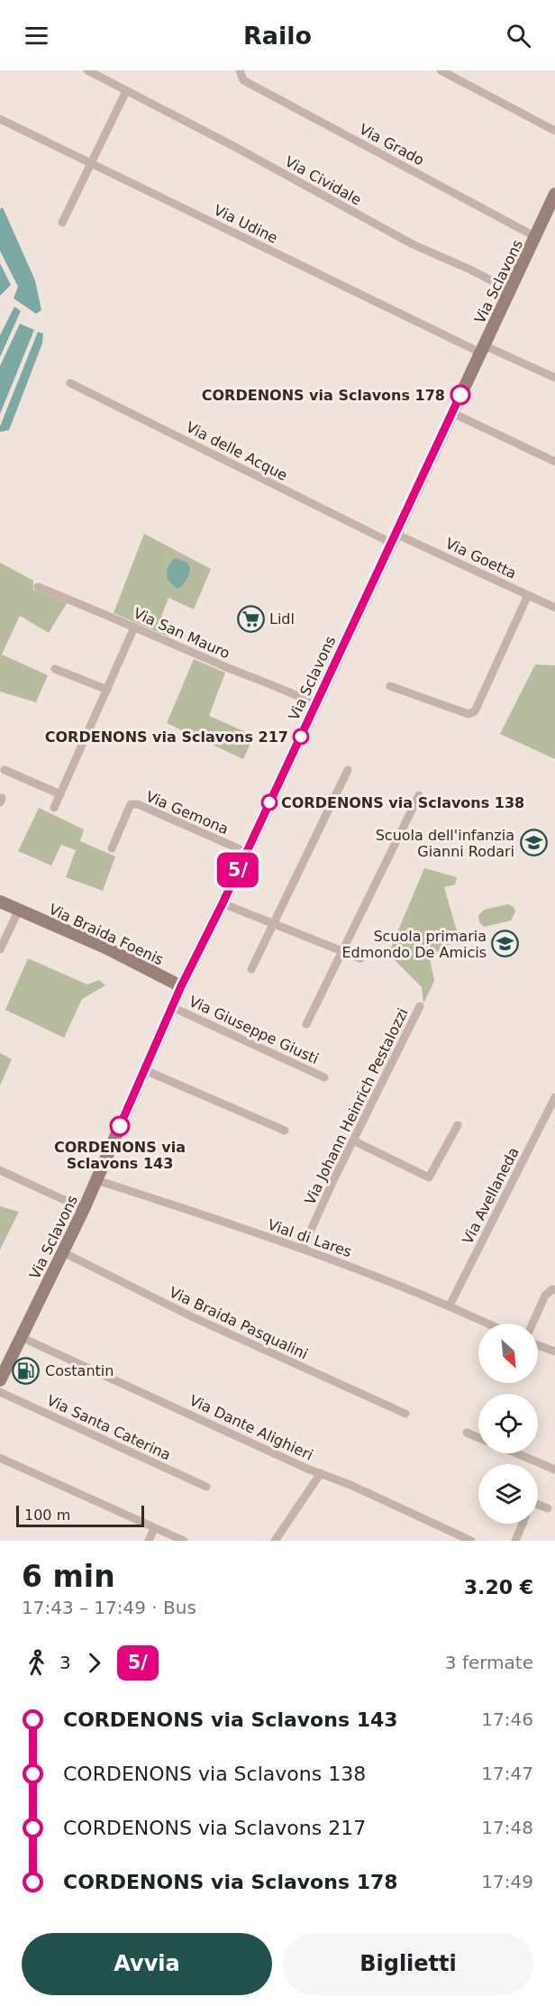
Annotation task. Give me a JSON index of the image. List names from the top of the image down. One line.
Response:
{"streets":{"street":["Via Grado","Via Cividale","Via Udine","Via Sclavons","Via delle Acque","Via Goetta","Via San Mauro","Via Gemona","Via Braida Foenis","Via Giuseppe Giusti","Via Johann Heinrich Pestalozzi","Via Avellaneda","Vial di Lares","Via Braida Pasqualini","Via Santa Caterina","Via Dante Alighieri"]},"crossings":[["Via Grado","Via Sclavons"],["Via Cividale","Via Sclavons"],["Via Udine","Via Sclavons"],["Via Sclavons","Via delle Acque"],["Via Sclavons","Via Goetta"],["Via Sclavons","Via San Mauro"],["Via Sclavons","Via Gemona"],["Via Sclavons","Via Braida Foenis"],["Via Sclavons","Via Giuseppe Giusti"],["Via Sclavons","Vial di Lares"],["Via Sclavons","Via Braida Pasqualini"],["Via Sclavons","Via Dante Alighieri"],["Via delle Acque","Via Goetta"],["Via Johann Heinrich Pestalozzi","Vial di Lares"],["Via Avellaneda","Vial di Lares"]],"places":{"other":["CORDENONS via Sclavons 178","CORDENONS via Sclavons 217","CORDENONS via Sclavons 138","CORDENONS via Sclavons 143"],"supermarket":["Lidl"],"school or university":["Scuola dell'infanzia Gianni Rodari","Scuola primaria Edmondo De Amicis"],"fuel station":["Costantin"]},"lines":["bus line 5/"],"scale_bar":"100 m","north":"bottom right","page":{"header":"Railo","on_map":"5/","scale":"100 m","heading":["6 min","17:43 – 17:49 · Bus","3.20 €"],"legs":["3","5/","3 fermate"],"list":[{"name":"CORDENONS via Sclavons 143","value":"17:46"},{"name":"CORDENONS via Sclavons 138","value":"17:47"},{"name":"CORDENONS via Sclavons 217","value":"17:48"},{"name":"CORDENONS via Sclavons 178","value":"17:49"}],"buttons":["Avvia","Biglietti"]}}
